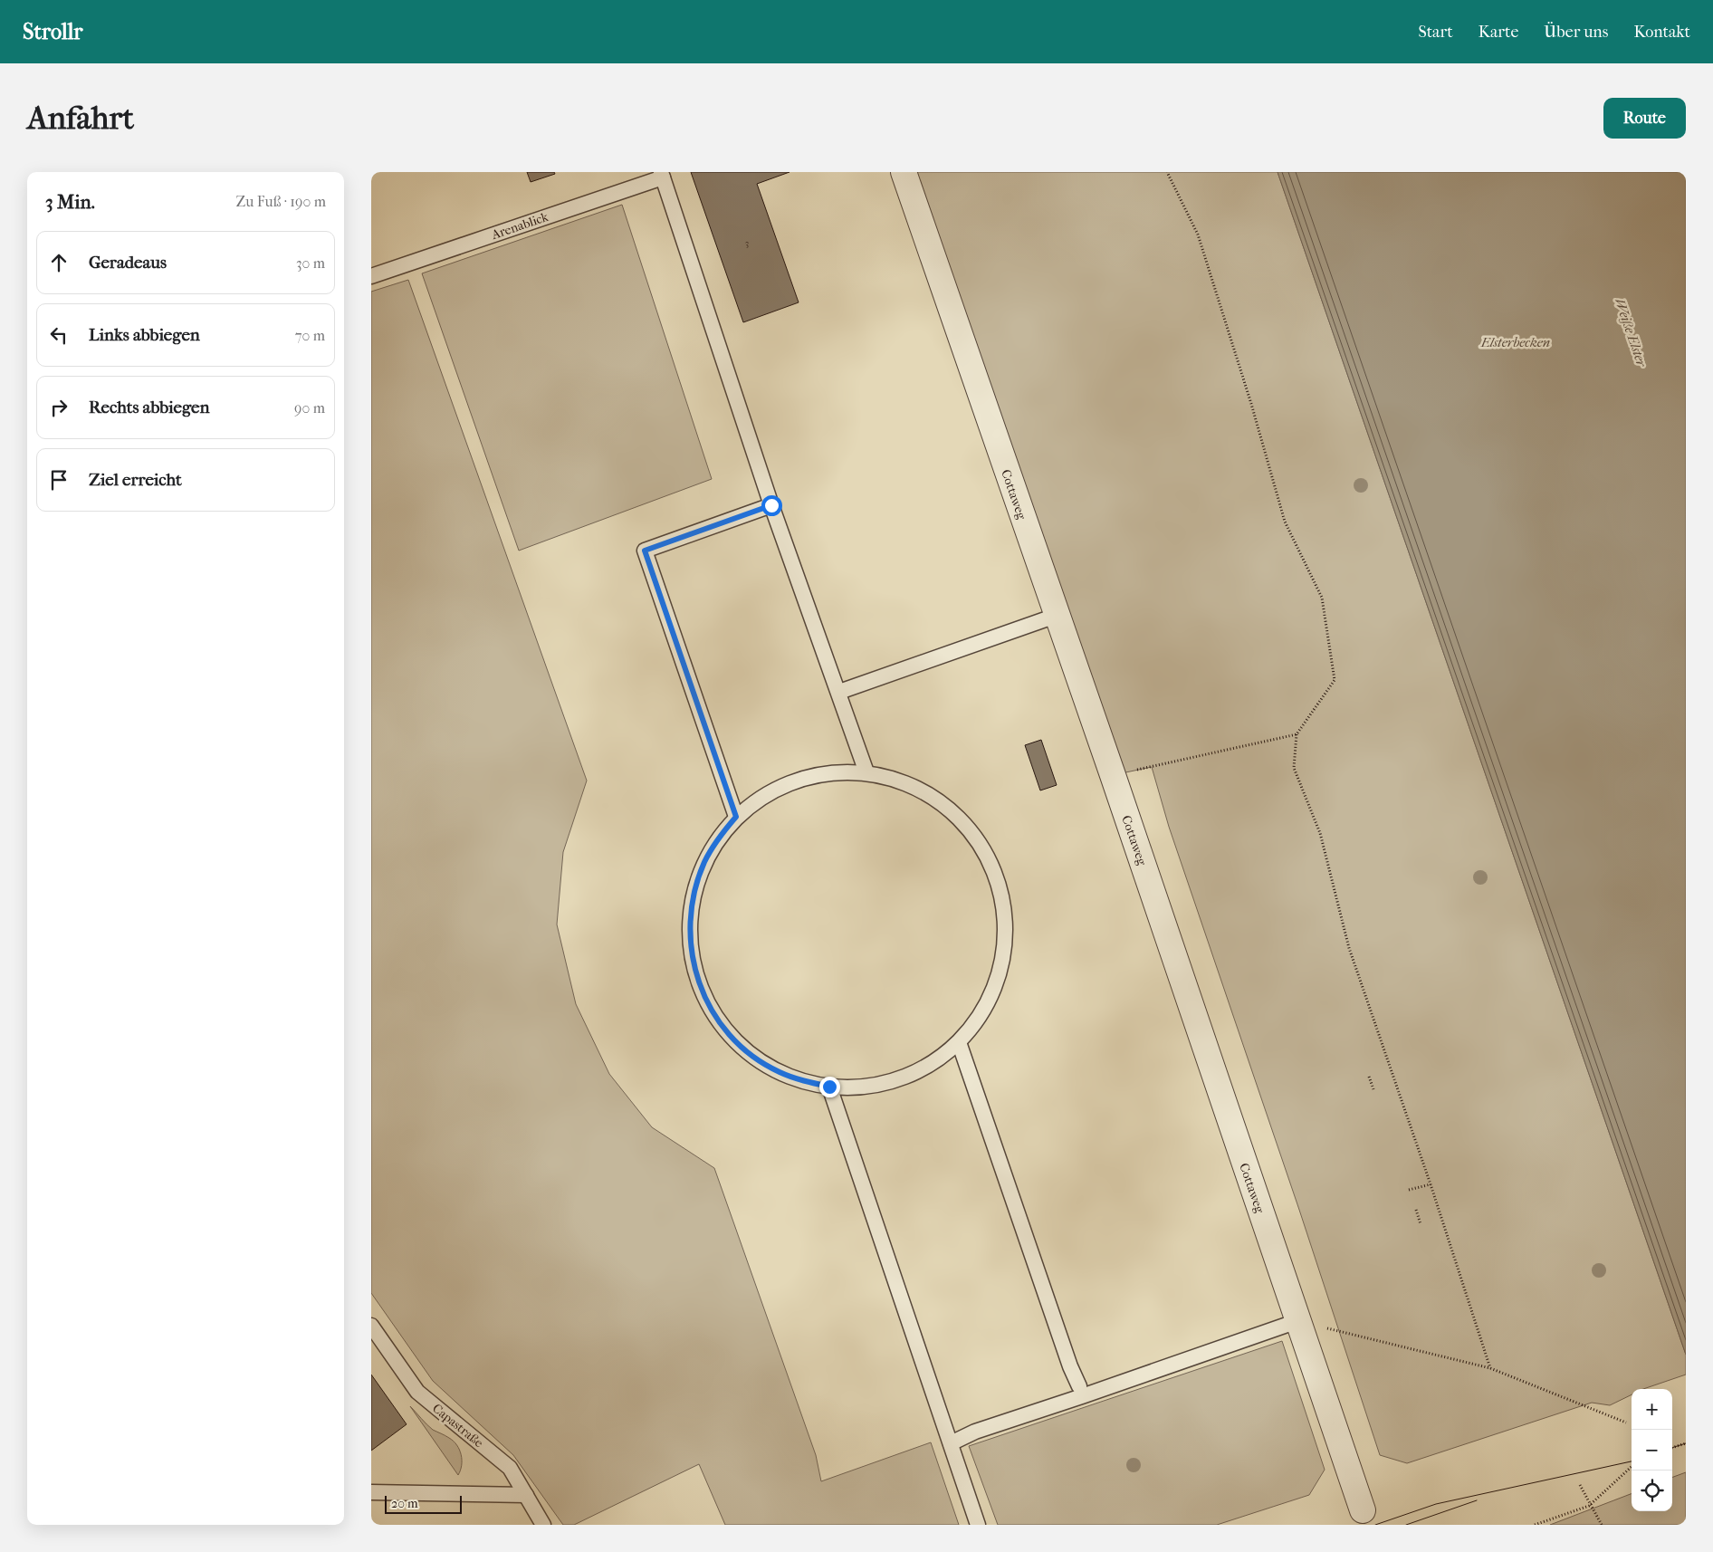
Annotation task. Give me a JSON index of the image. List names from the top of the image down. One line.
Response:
{"streets":{"street":["Cottaweg"],"lane":["Arenablick","Capastraße"]},"water":["Weiße Elster","Elsterbecken"],"house_numbers":["3"],"scale_bar":"20 m","page":{"header":"Strollr","nav":["Start","Karte","Über uns","Kontakt"],"buttons":"Route","title":"Anfahrt","heading":["3 Min.","Zu Fuß · 190 m"],"list":[["Geradeaus","30 m"],["Links abbiegen","70 m"],["Rechts abbiegen","90 m"],"Ziel erreicht"],"map_buttons":["+","−"],"scale":"20 m"}}
